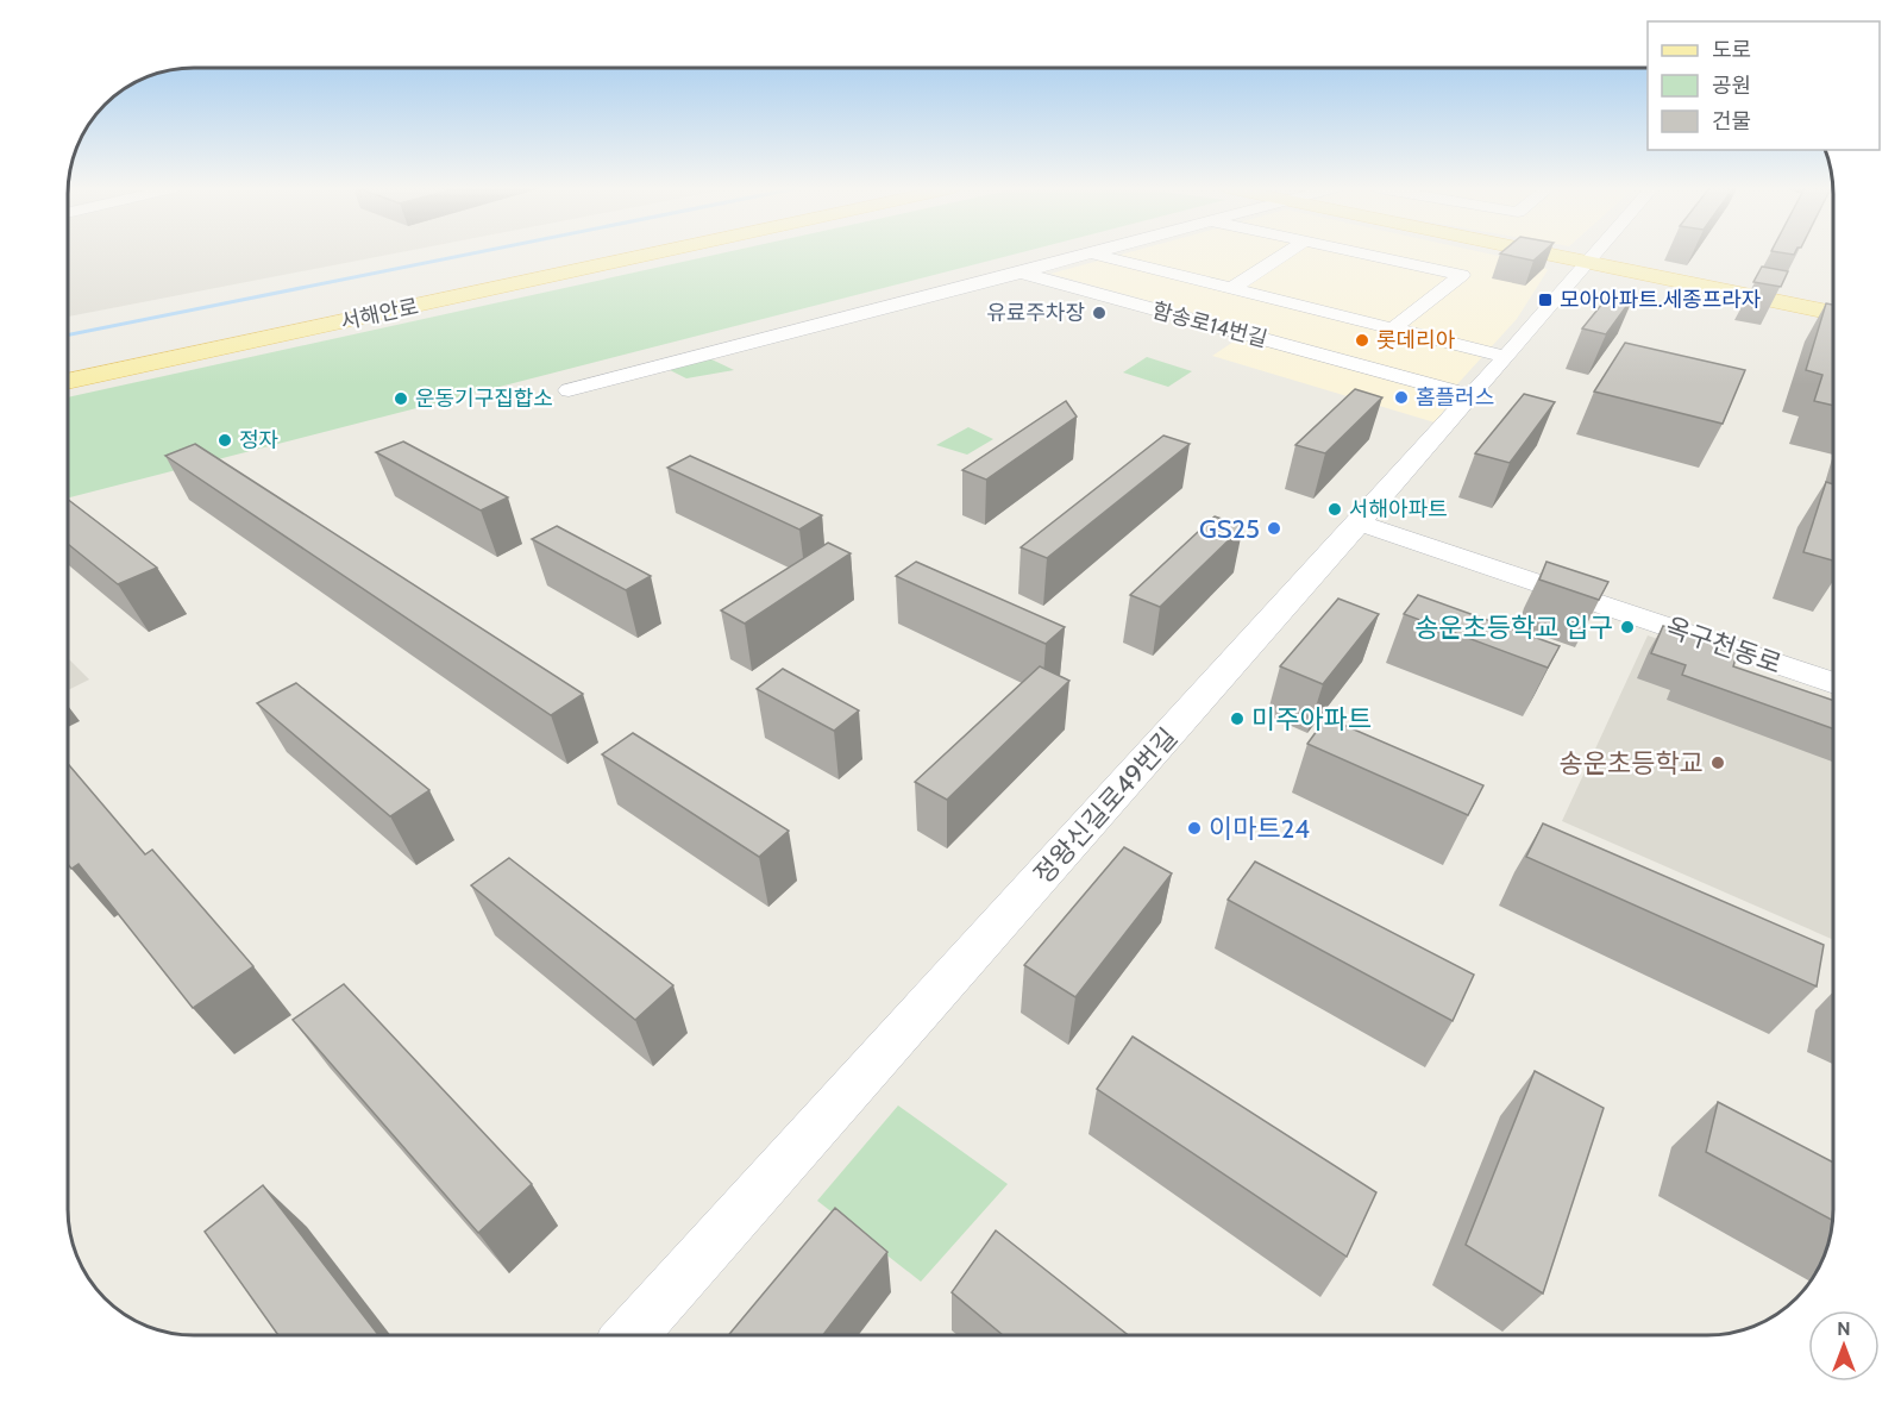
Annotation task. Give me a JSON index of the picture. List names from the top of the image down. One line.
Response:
{"streets":{"main road":["서해안로"],"street":["함송로14번길","옥구천동로","정왕신길로49번길"]},"crossings":[["함송로14번길","정왕신길로49번길"],["옥구천동로","정왕신길로49번길"]],"places":{"transit":["모아아파트.세종프라자"],"other":["유료주차장","롯데리아","홈플러스","운동기구집합소","정자","서해아파트","GS25","송운초등학교 입구","미주아파트","송운초등학교","이마트24"]},"legend":["도로","공원","건물"],"north":"top"}
